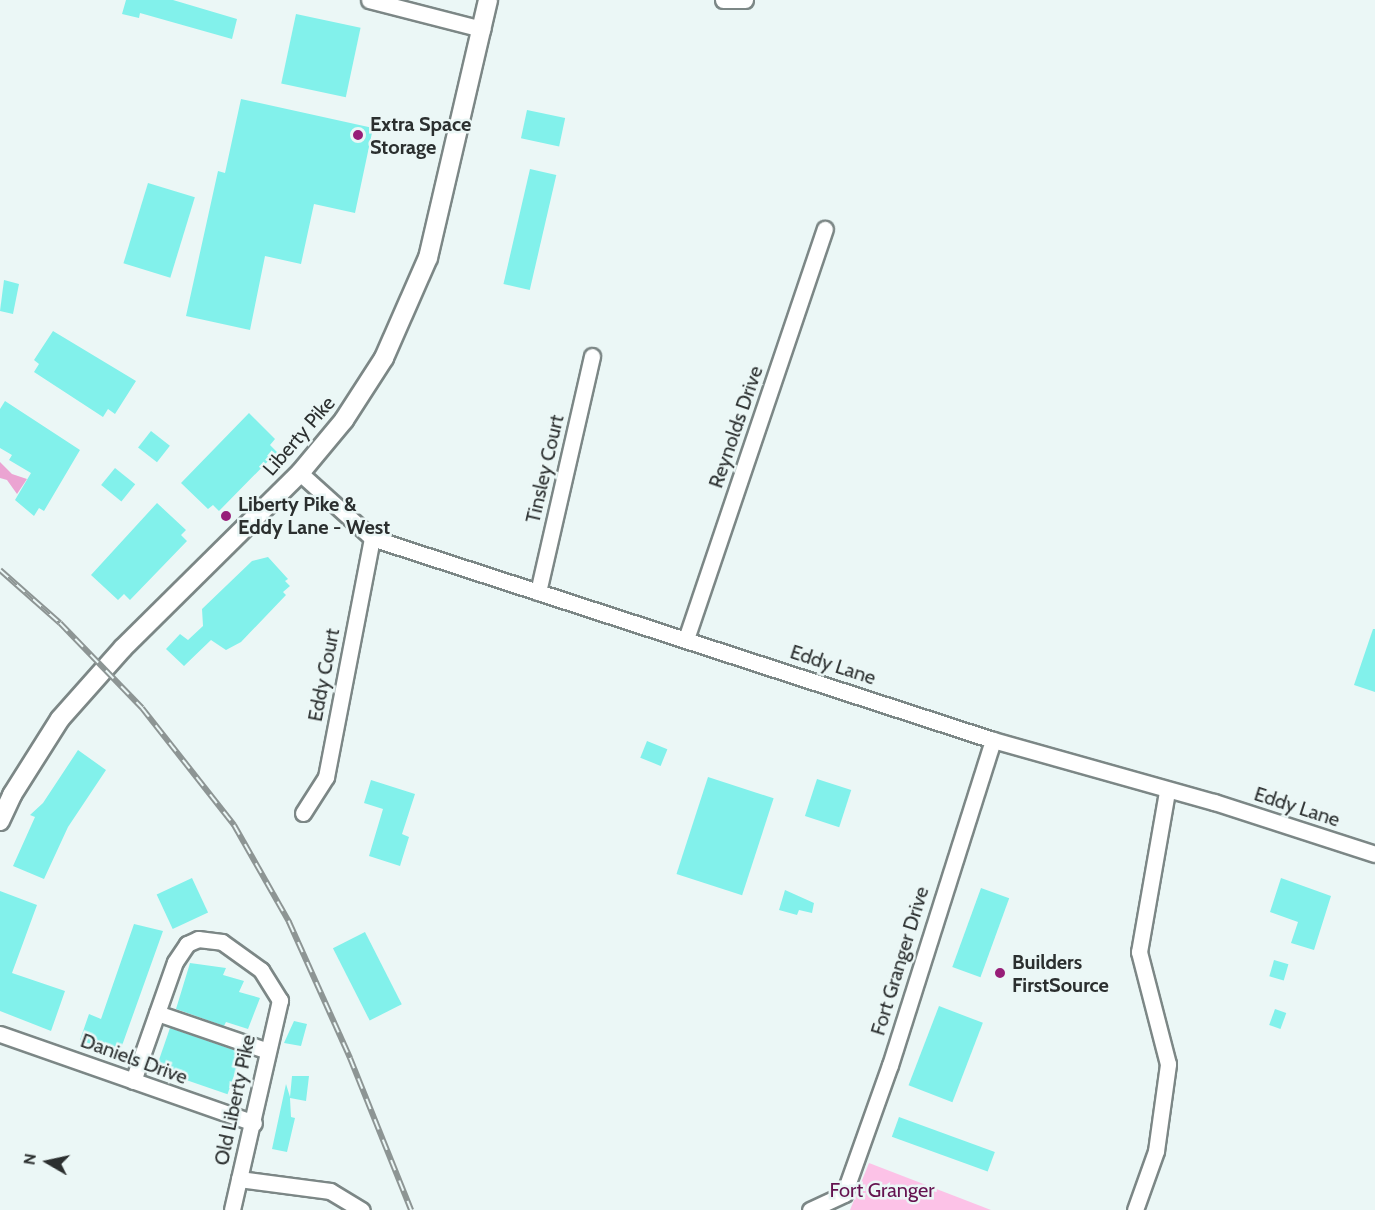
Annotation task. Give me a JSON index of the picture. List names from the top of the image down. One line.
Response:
{"streets":{"street":["Reynolds Drive","Liberty Pike","Tinsley Court","Eddy Lane","Eddy Court","Fort Granger Drive","Daniels Drive","Old Liberty Pike"]},"crossings":[["Reynolds Drive","Eddy Lane"],["Liberty Pike","Eddy Lane"],["Tinsley Court","Eddy Lane"],["Eddy Lane","Eddy Court"],["Eddy Lane","Fort Granger Drive"],["Daniels Drive","Old Liberty Pike"]],"parks":["Fort Granger"],"places":["Extra Space Storage","Liberty Pike & Eddy Lane - West","Builders FirstSource"],"north":"left"}
